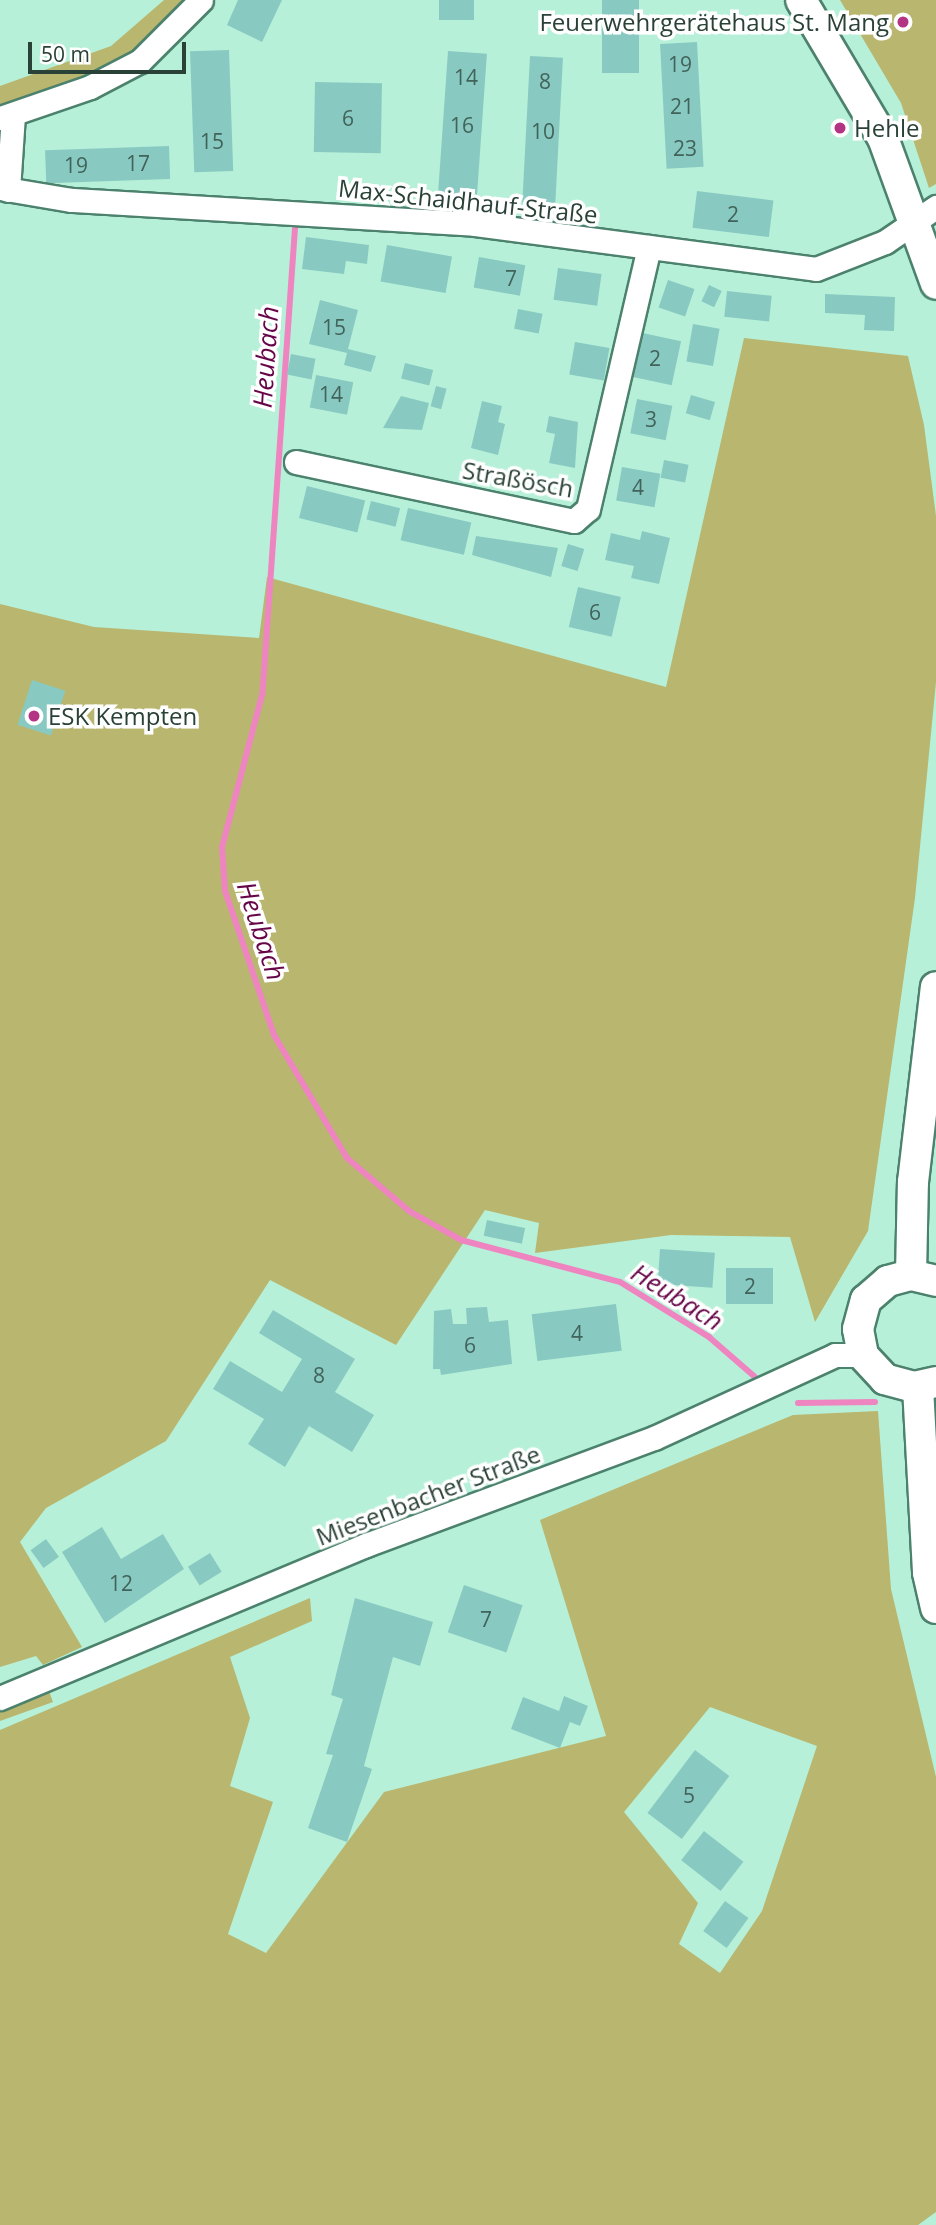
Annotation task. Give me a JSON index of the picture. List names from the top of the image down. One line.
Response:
{"streets":{"street":["Max-Schaidhauf-Straße","Straßösch","Miesenbacher Straße"]},"crossings":[["Max-Schaidhauf-Straße","Straßösch"]],"water":["Heubach"],"places":["Feuerwehrgerätehaus St. Mang","Hehle","ESK Kempten"],"house_numbers":["19","14","8","21","6","16","10","15","23","17","19","2","7","15","2","14","3","4","6","2","4","6","8","12","7","5"],"scale_bar":"50 m"}
